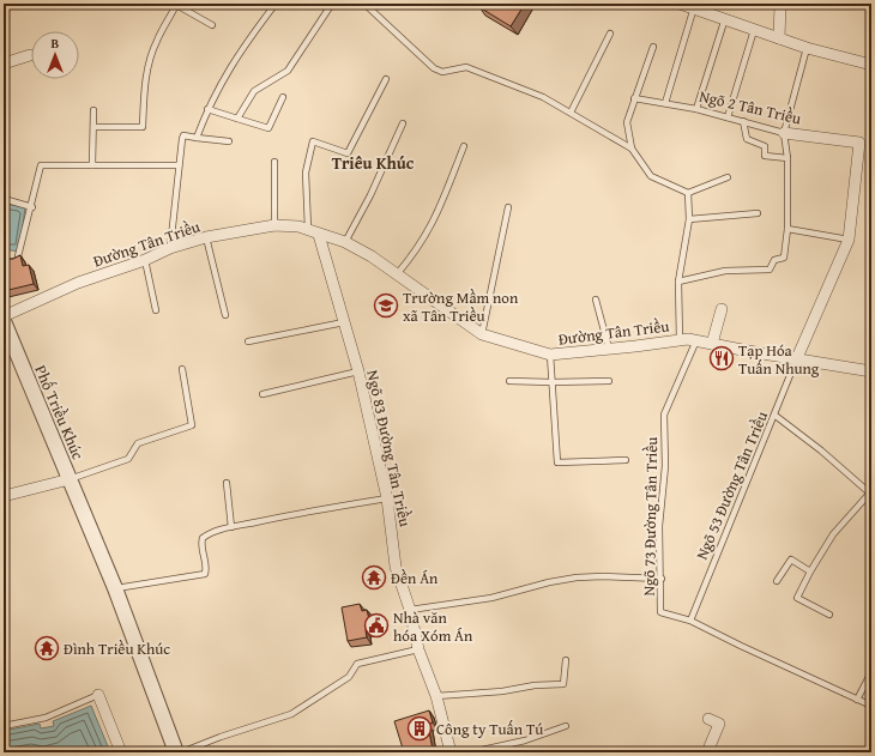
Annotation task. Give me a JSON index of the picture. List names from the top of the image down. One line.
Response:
{"streets":{"street":["Ngõ 2 Tân Triều","Đường Tân Triều","Phố Triều Khúc","Ngõ 83 Đường Tân Triều"],"lane":["Ngõ 53 Đường Tân Triều","Ngõ 73 Đường Tân Triều"]},"crossings":[["Đường Tân Triều","Ngõ 83 Đường Tân Triều"],["Đường Tân Triều","Ngõ 53 Đường Tân Triều"],["Đường Tân Triều","Ngõ 73 Đường Tân Triều"],["Ngõ 53 Đường Tân Triều","Ngõ 73 Đường Tân Triều"]],"districts":["Triêu Khúc"],"places":{"school or university":["Trường Mầm non xã Tân Triều"],"restaurant":["Tạp Hóa Tuấn Nhung"],"temple":["Đền Án","Đình Triều Khúc"],"public building":["Nhà văn hóa Xóm Án"],"building":["Công ty Tuấn Tú"]},"north":"top"}
